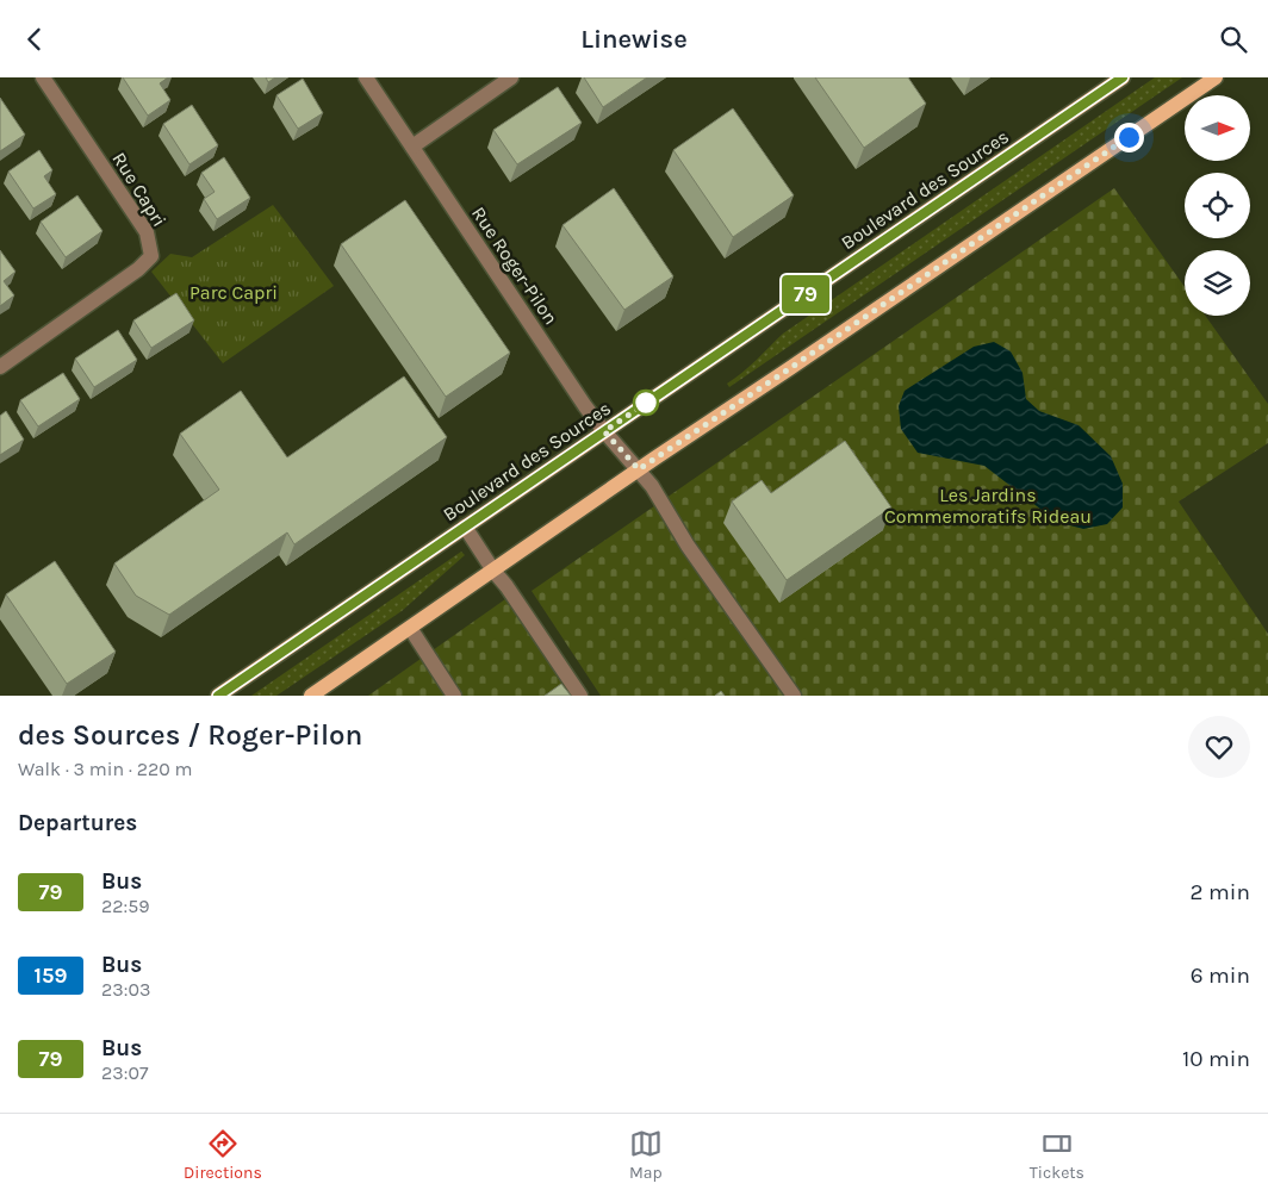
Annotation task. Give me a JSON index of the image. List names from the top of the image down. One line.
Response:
{"streets":{"main road":["Boulevard des Sources"],"street":["Rue Capri","Rue Roger-Pilon"]},"crossings":[["Boulevard des Sources","Rue Roger-Pilon"]],"parks":["Parc Capri","Les Jardins Commemoratifs Rideau"],"lines":["bus line 79"],"north":"right","page":{"header":"Linewise","on_map":"79","heading":[["des Sources / Roger-Pilon","Walk · 3 min · 220 m"],"Departures"],"list":[{"mark":"79","name":"Bus","note":"22:59","value":"2 min"},{"mark":"159","name":"Bus","note":"23:03","value":"6 min"},{"mark":"79","name":"Bus","note":"23:07","value":"10 min"}],"tabs":["Directions","Map","Tickets"]}}
